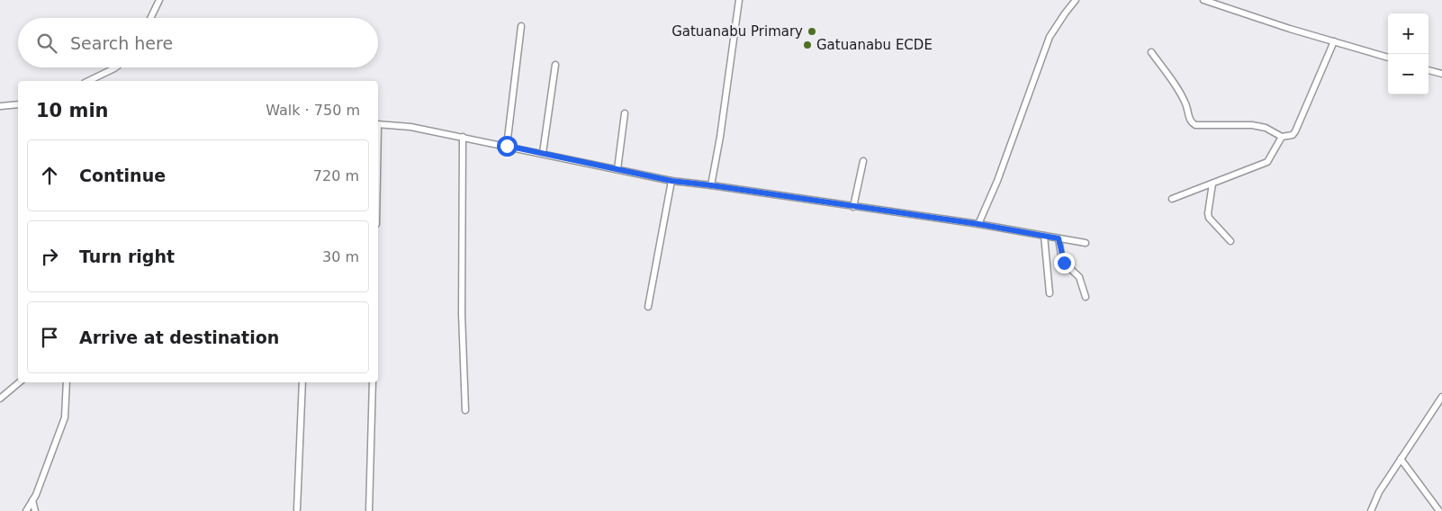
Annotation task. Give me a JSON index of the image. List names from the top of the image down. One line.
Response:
{"places":["Gatuanabu Primary","Gatuanabu ECDE"],"page":{"map_buttons":["+","−"],"search":"Search here","heading":["10 min","Walk · 750 m"],"list":[["Continue","720 m"],["Turn right","30 m"],"Arrive at destination"]}}
